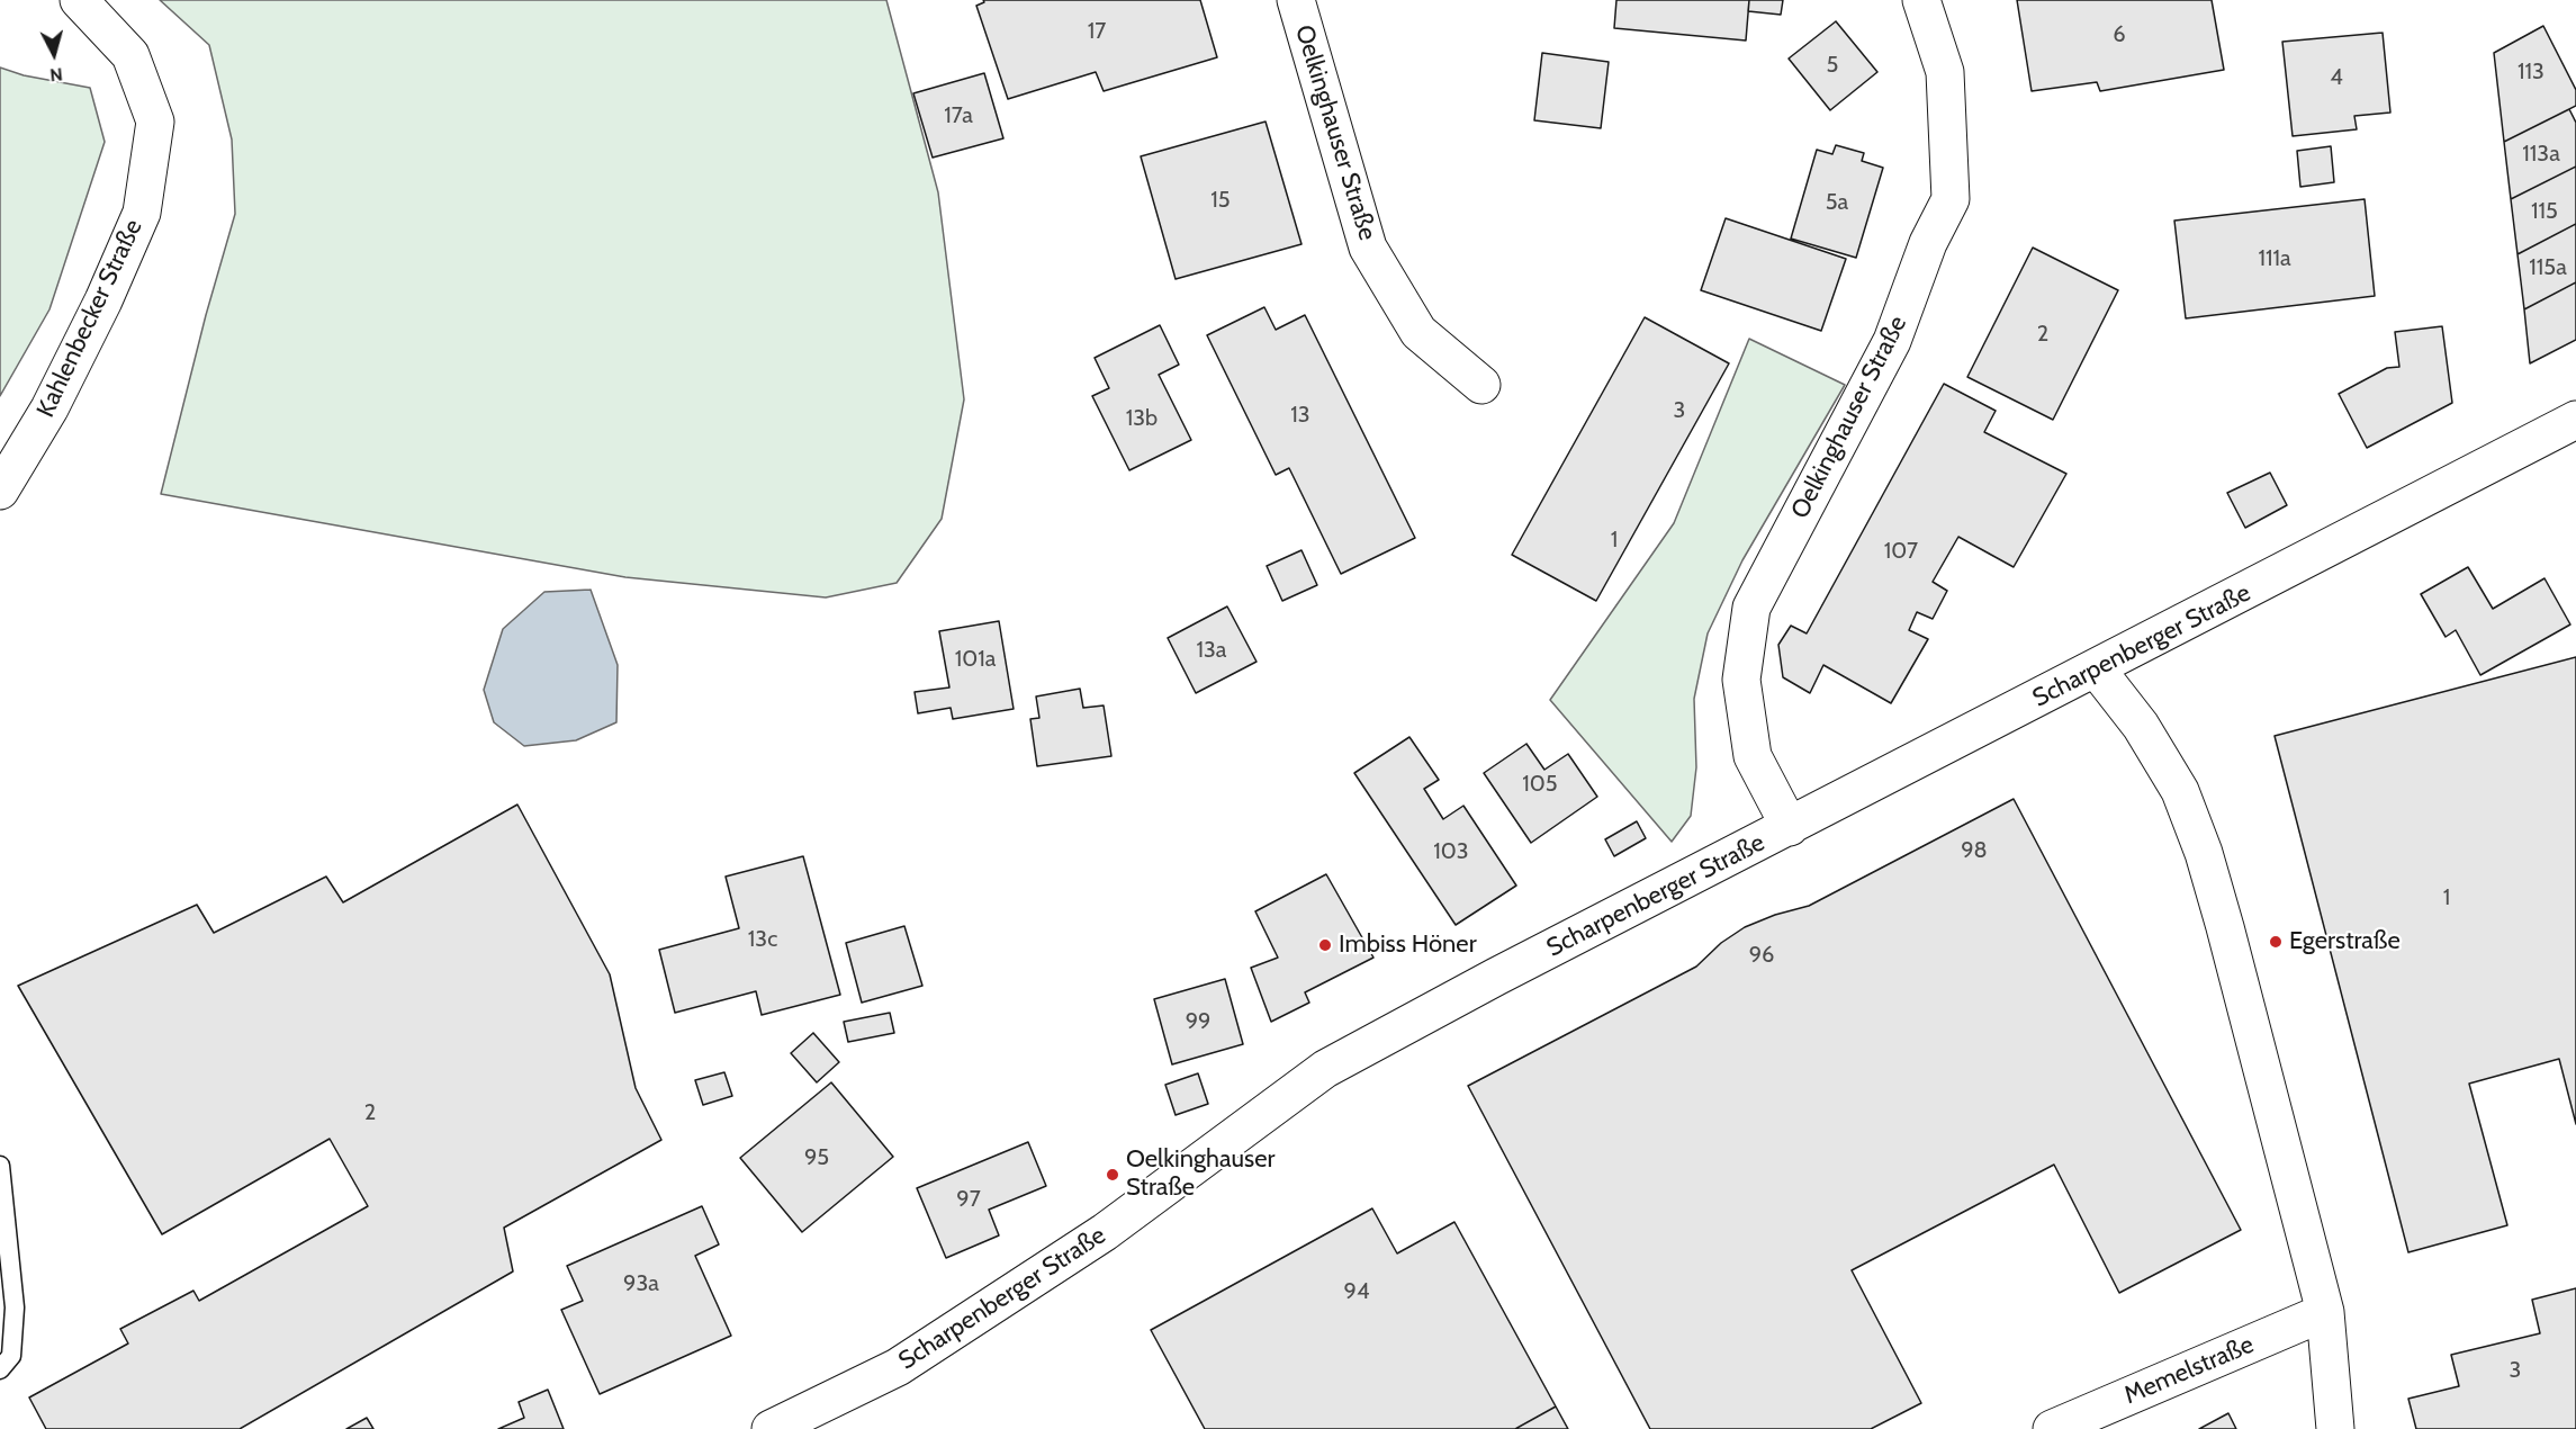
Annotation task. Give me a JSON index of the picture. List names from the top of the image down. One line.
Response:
{"streets":{"street":["Oelkinghauser Straße","Kahlenbecker Straße","Scharpenberger Straße","Memelstraße"]},"crossings":[["Oelkinghauser Straße","Scharpenberger Straße"]],"places":["Egerstraße","Imbiss Höner","Oelkinghauser Straße"],"house_numbers":["17","6","5","113","4","17a","113a","15","5a","115","111a","115a","2","3","13","13b","1","107","13a","101a","105","98","103","1","13c","96","99","2","95","97","93a","94","3"],"north":"bottom"}
